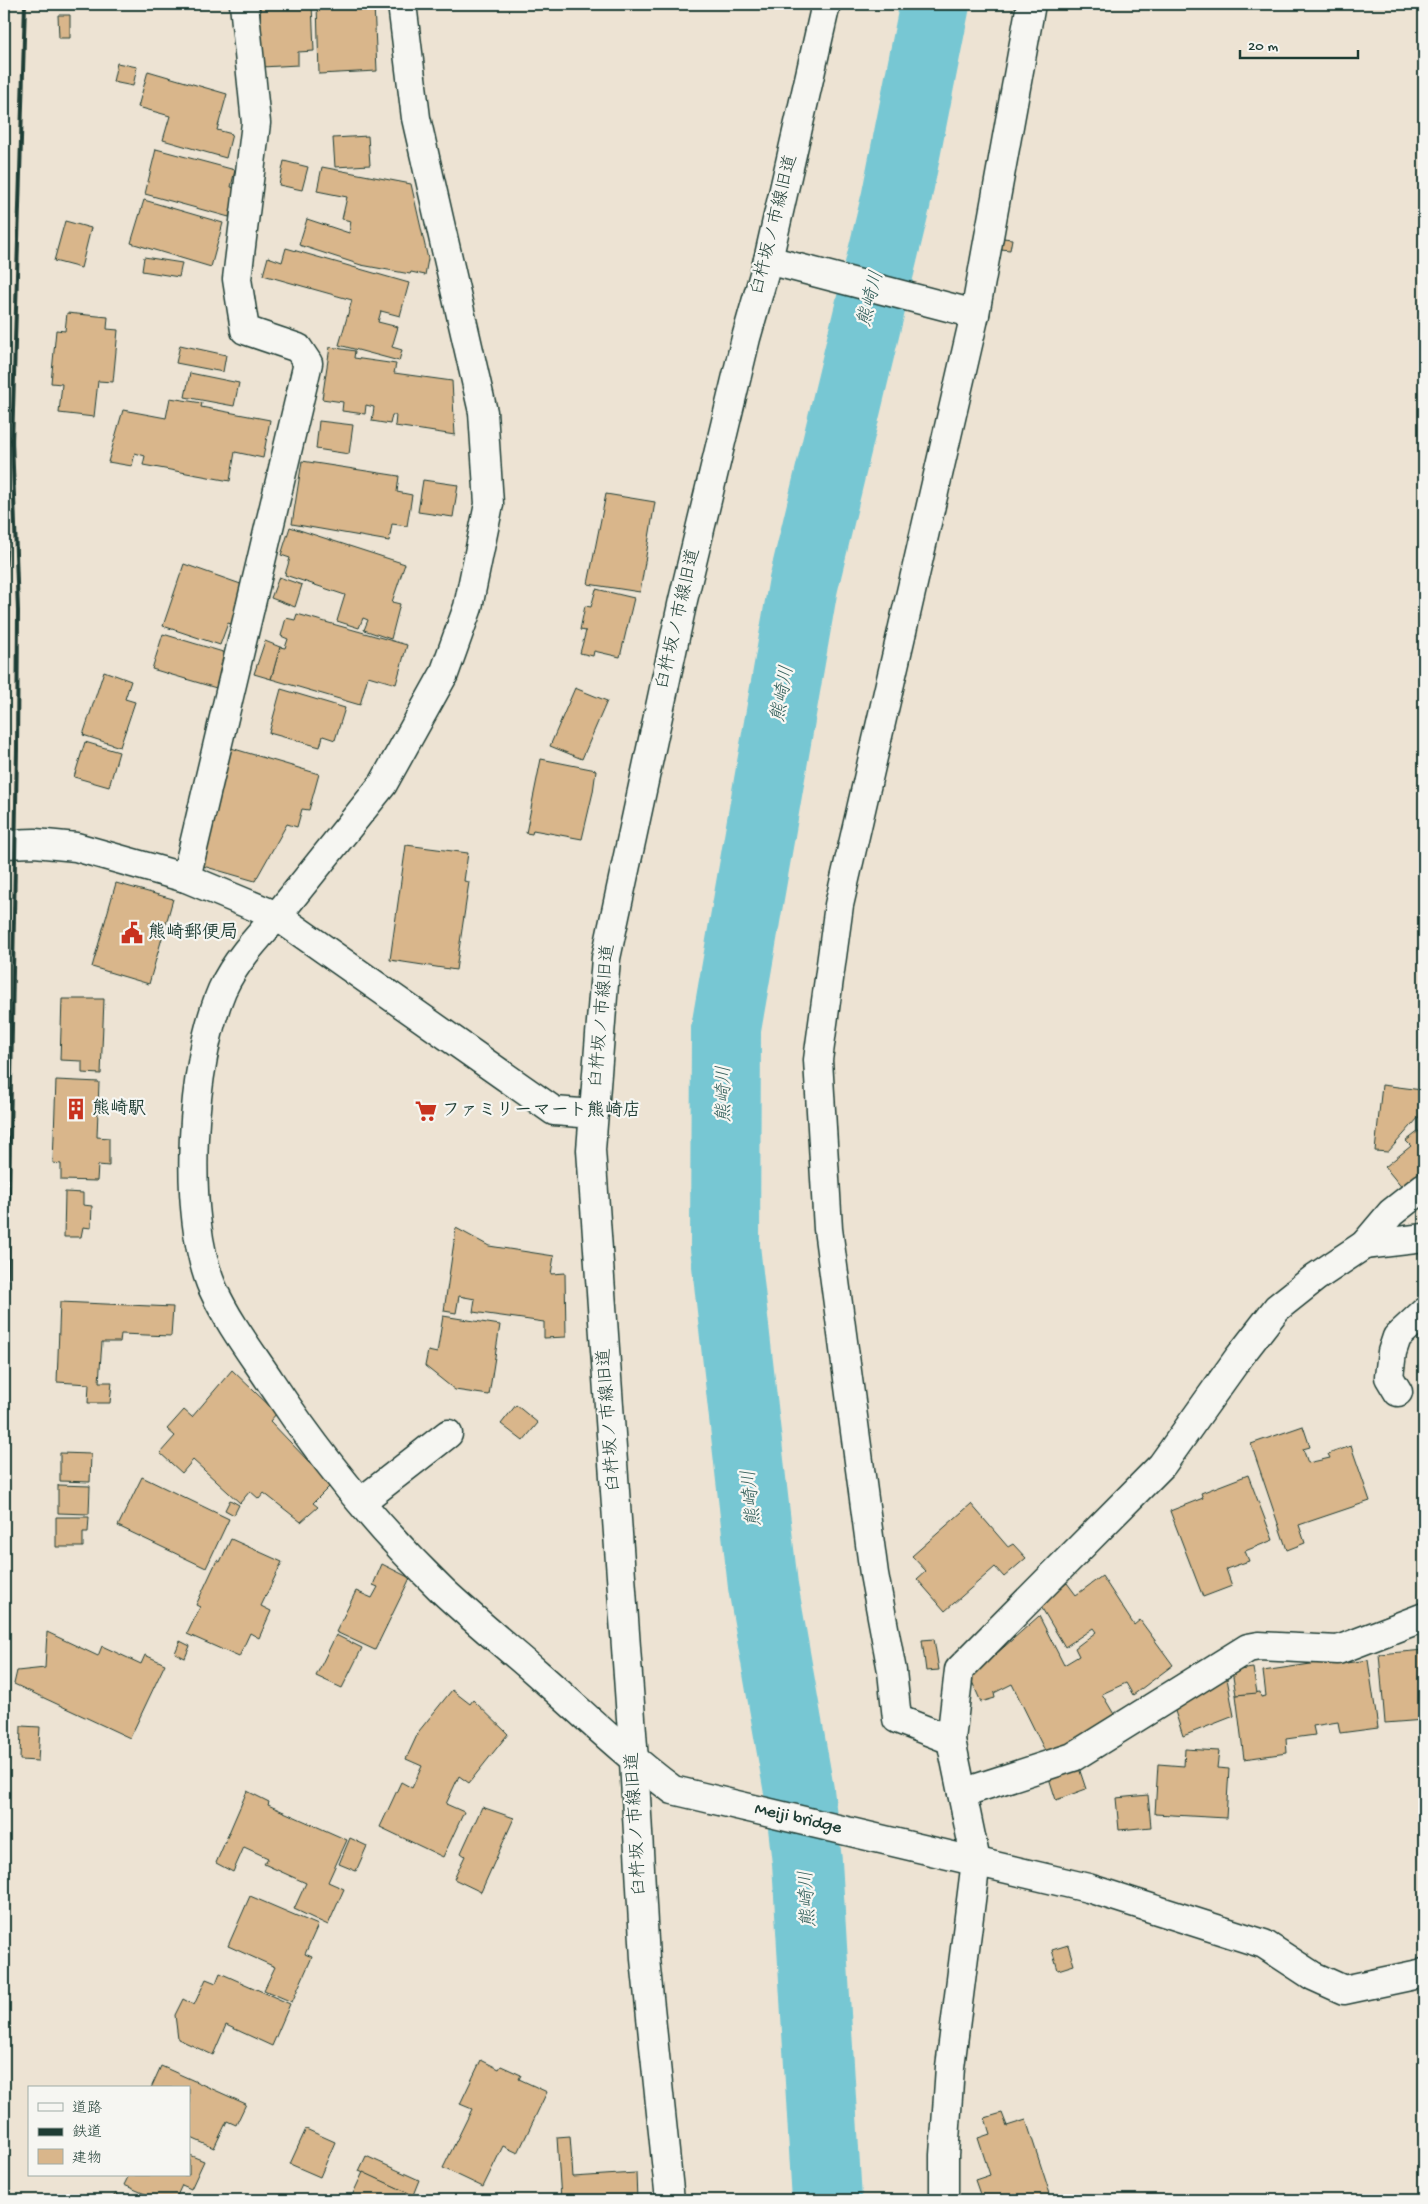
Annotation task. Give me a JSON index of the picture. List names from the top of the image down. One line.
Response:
{"streets":{"street":["臼杵坂ノ市線旧道","Meiji bridge"]},"crossings":[["臼杵坂ノ市線旧道","Meiji bridge"]],"water":["熊崎川"],"places":{"public building":["熊崎郵便局"],"building":["熊崎駅"],"supermarket":["ファミリーマート熊崎店"]},"legend":["道路","鉄道","建物"],"scale_bar":"20 m"}
